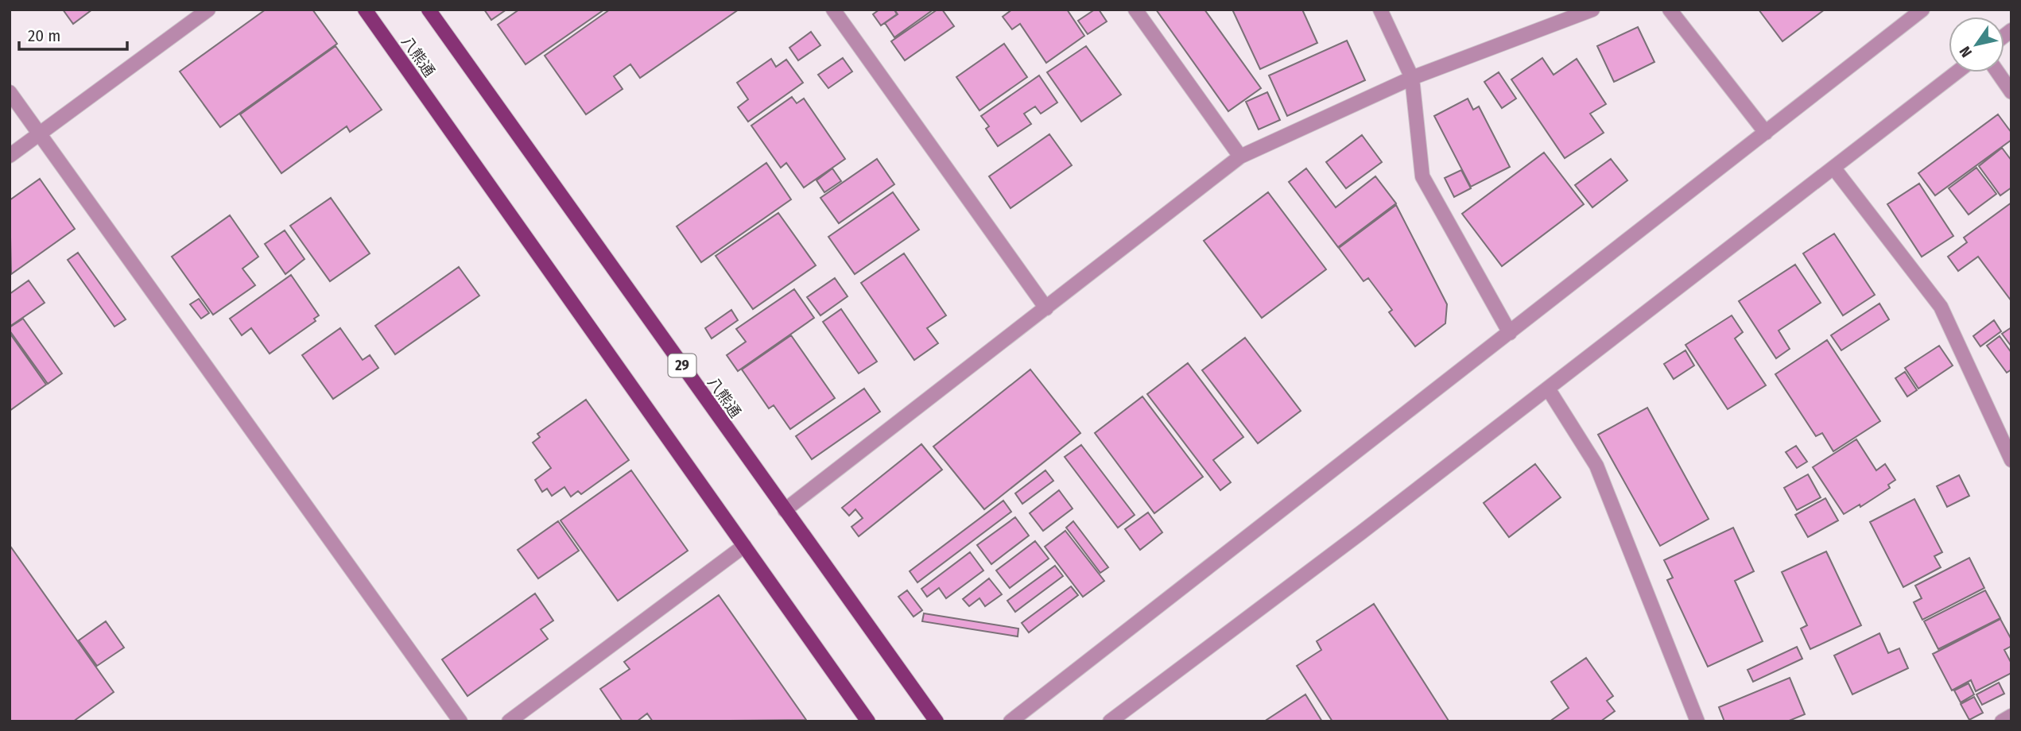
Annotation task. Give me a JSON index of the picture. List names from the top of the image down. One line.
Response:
{"streets":{"main road":["八熊通","29"]},"scale_bar":"20 m","north":"bottom left"}
